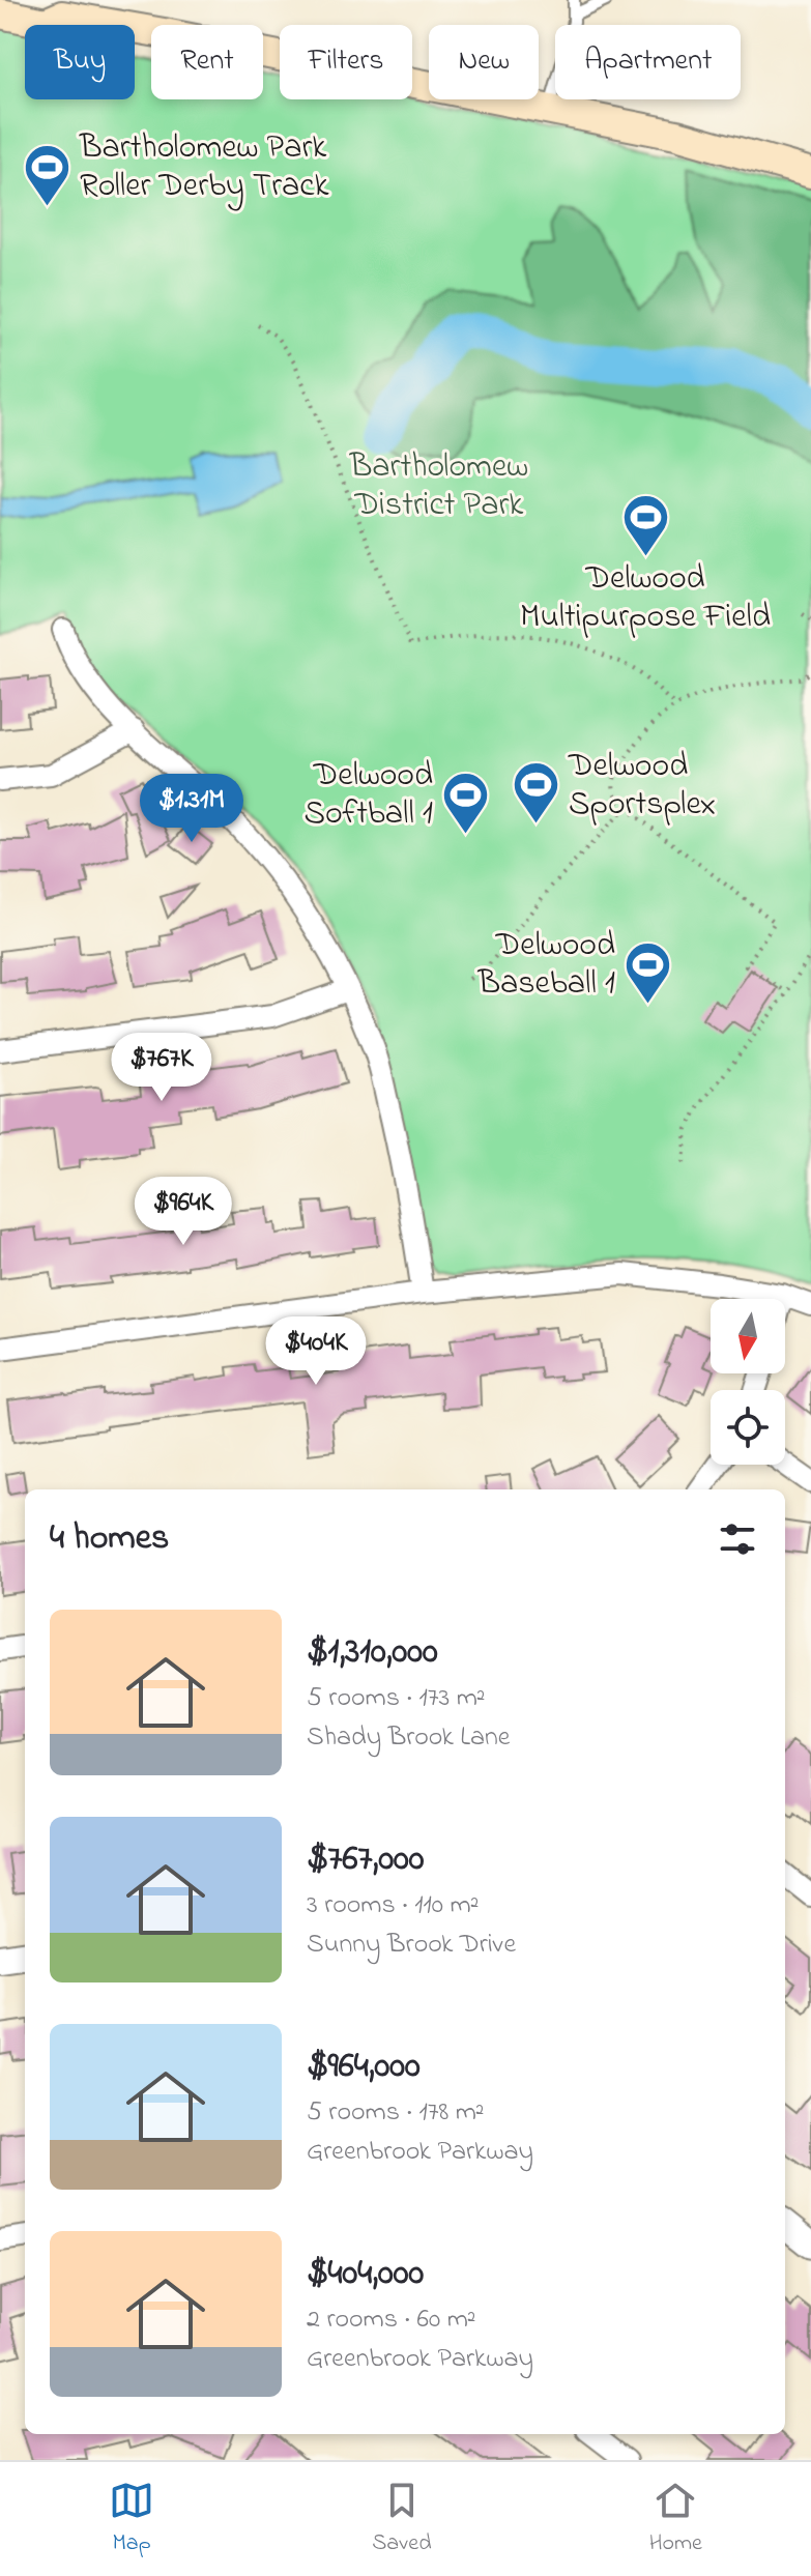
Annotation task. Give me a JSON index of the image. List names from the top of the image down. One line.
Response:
{"parks":["Bartholomew District Park"],"places":{"sports":["Bartholomew Park Roller Derby Track","Delwood Multipurpose Field","Delwood Sportsplex","Delwood Softball 1","Delwood Baseball 1"]},"north":"bottom","page":{"chip":["Buy","Rent","Filters","New","Apartment"],"price":["$1.31M","$767K","$964K","$404K"],"heading":"4 homes","list":[{"name":"$1,310,000","note":"5 rooms · 173 m² · Shady Brook Lane"},{"name":"$767,000","note":"3 rooms · 110 m² · Sunny Brook Drive"},{"name":"$964,000","note":"5 rooms · 178 m² · Greenbrook Parkway"},{"name":"$404,000","note":"2 rooms · 60 m² · Greenbrook Parkway"}],"tabs":["Map","Saved","Home"]}}
